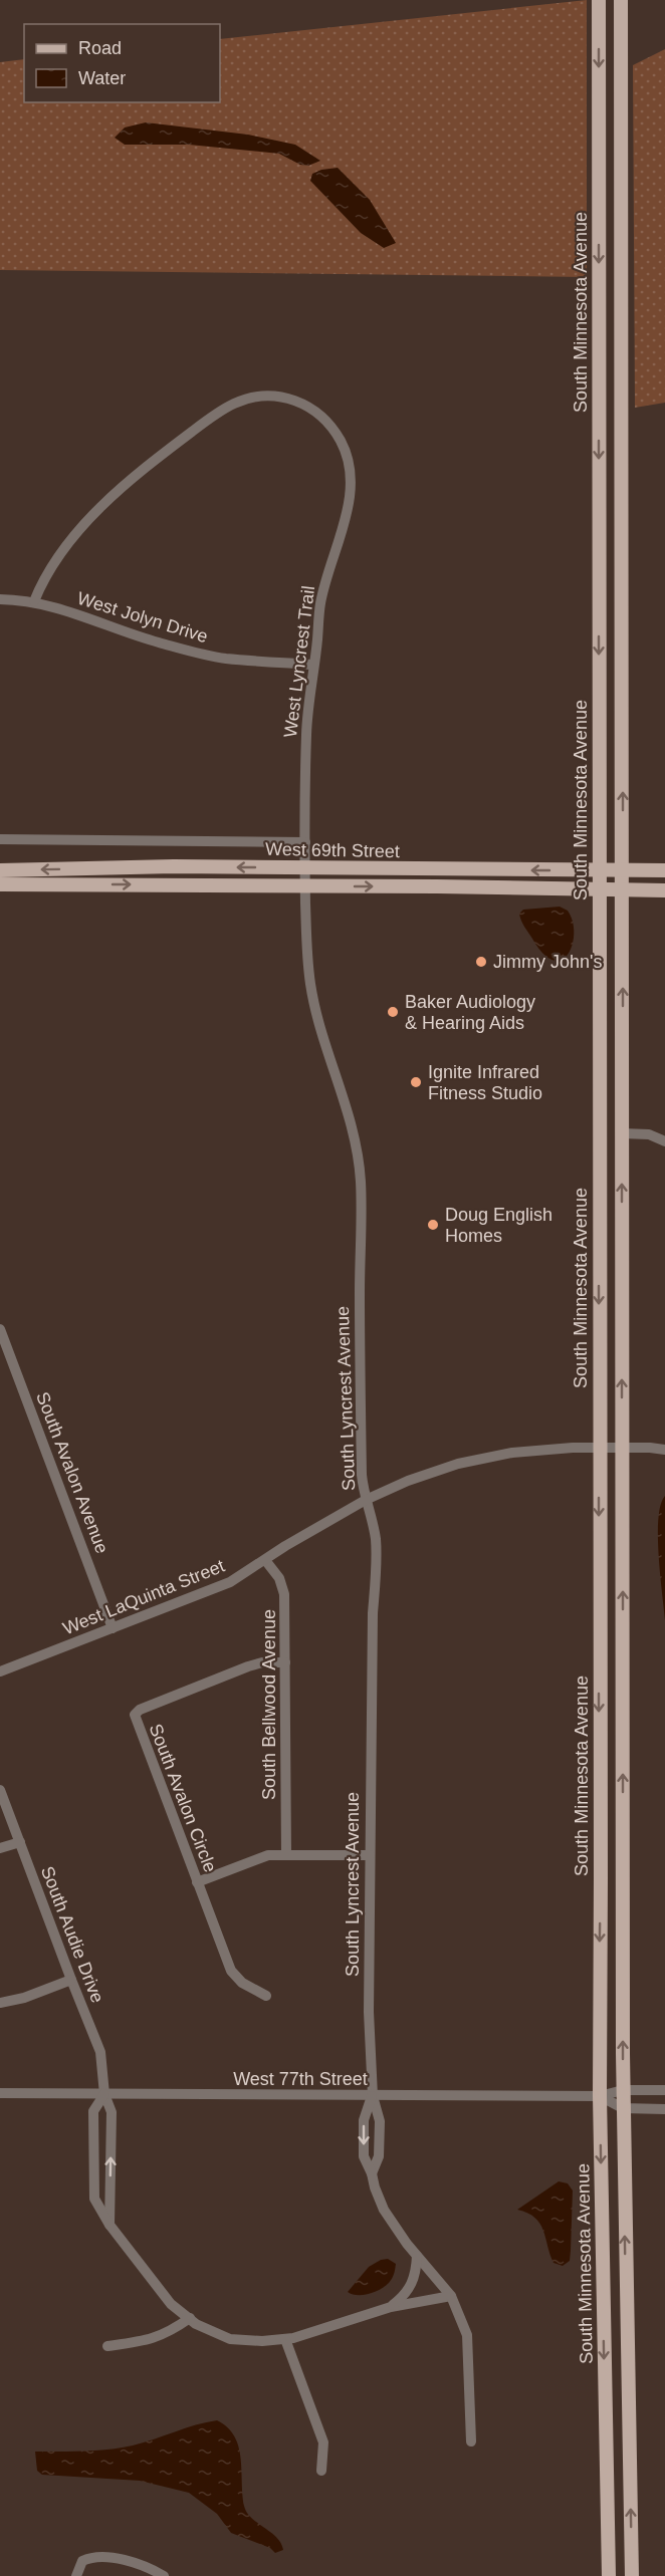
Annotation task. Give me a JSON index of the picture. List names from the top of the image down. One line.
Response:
{"streets":{"main road":["South Minnesota Avenue","West 69th Street"],"street":["West Jolyn Drive","West Lyncrest Trail","South Lyncrest Avenue","South Avalon Avenue","West LaQuinta Street","South Bellwood Avenue","South Avalon Circle","South Audie Drive","West 77th Street"]},"crossings":[["South Minnesota Avenue","West 69th Street"],["South Minnesota Avenue","West LaQuinta Street"],["South Minnesota Avenue","West 77th Street"],["West Jolyn Drive","West Lyncrest Trail"],["West Lyncrest Trail","West 69th Street"],["West Lyncrest Trail","South Lyncrest Avenue"],["West 69th Street","South Lyncrest Avenue"],["South Lyncrest Avenue","West LaQuinta Street"],["South Lyncrest Avenue","West 77th Street"],["South Avalon Avenue","West LaQuinta Street"],["West LaQuinta Street","South Bellwood Avenue"],["South Bellwood Avenue","South Avalon Circle"],["South Audie Drive","West 77th Street"]],"places":["Jimmy John's","Baker Audiology & Hearing Aids","Ignite Infrared Fitness Studio","Doug English Homes"],"legend":["Road","Water"]}
